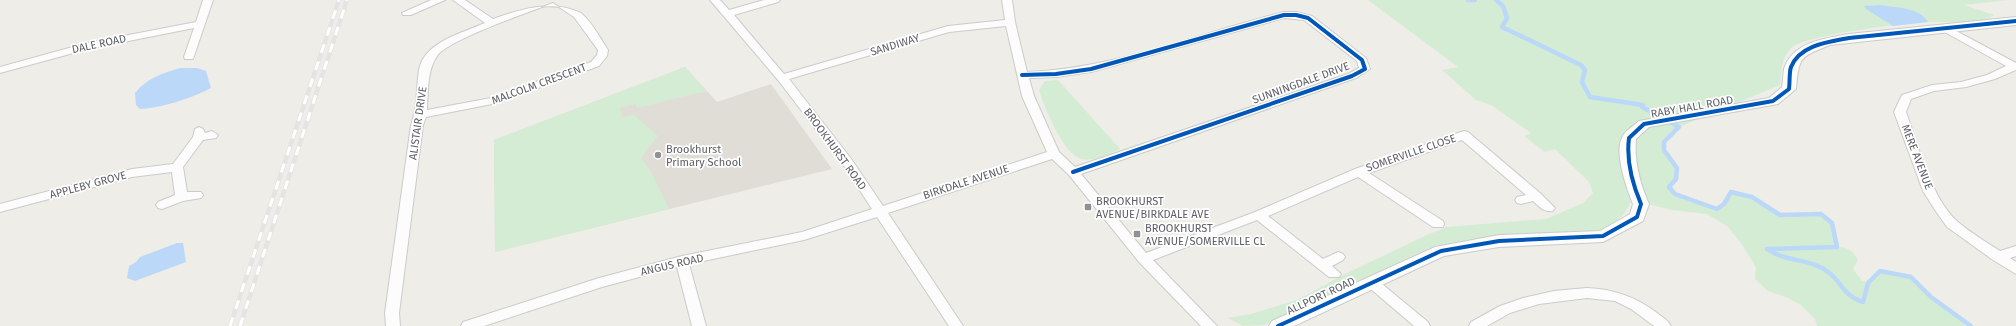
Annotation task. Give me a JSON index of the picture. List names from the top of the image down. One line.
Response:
{"streets":{"street":["DALE ROAD","SANDIWAY","SUNNINGDALE DRIVE","MALCOLM CRESCENT","RABY HALL ROAD","ALISTAIR DRIVE","BROOKHURST ROAD","SOMERVILLE CLOSE","MERE AVENUE","BIRKDALE AVENUE","APPLEBY GROVE","ANGUS ROAD","ALLPORT ROAD"]},"crossings":[["SANDIWAY","BROOKHURST ROAD"],["MALCOLM CRESCENT","ALISTAIR DRIVE"],["RABY HALL ROAD","ALLPORT ROAD"],["BROOKHURST ROAD","BIRKDALE AVENUE"],["BROOKHURST ROAD","ANGUS ROAD"],["BIRKDALE AVENUE","ANGUS ROAD"]],"places":{"other":["Brookhurst Primary School"],"transit":["BROOKHURST AVENUE/BIRKDALE AVE","BROOKHURST AVENUE/SOMERVILLE CL"]}}
